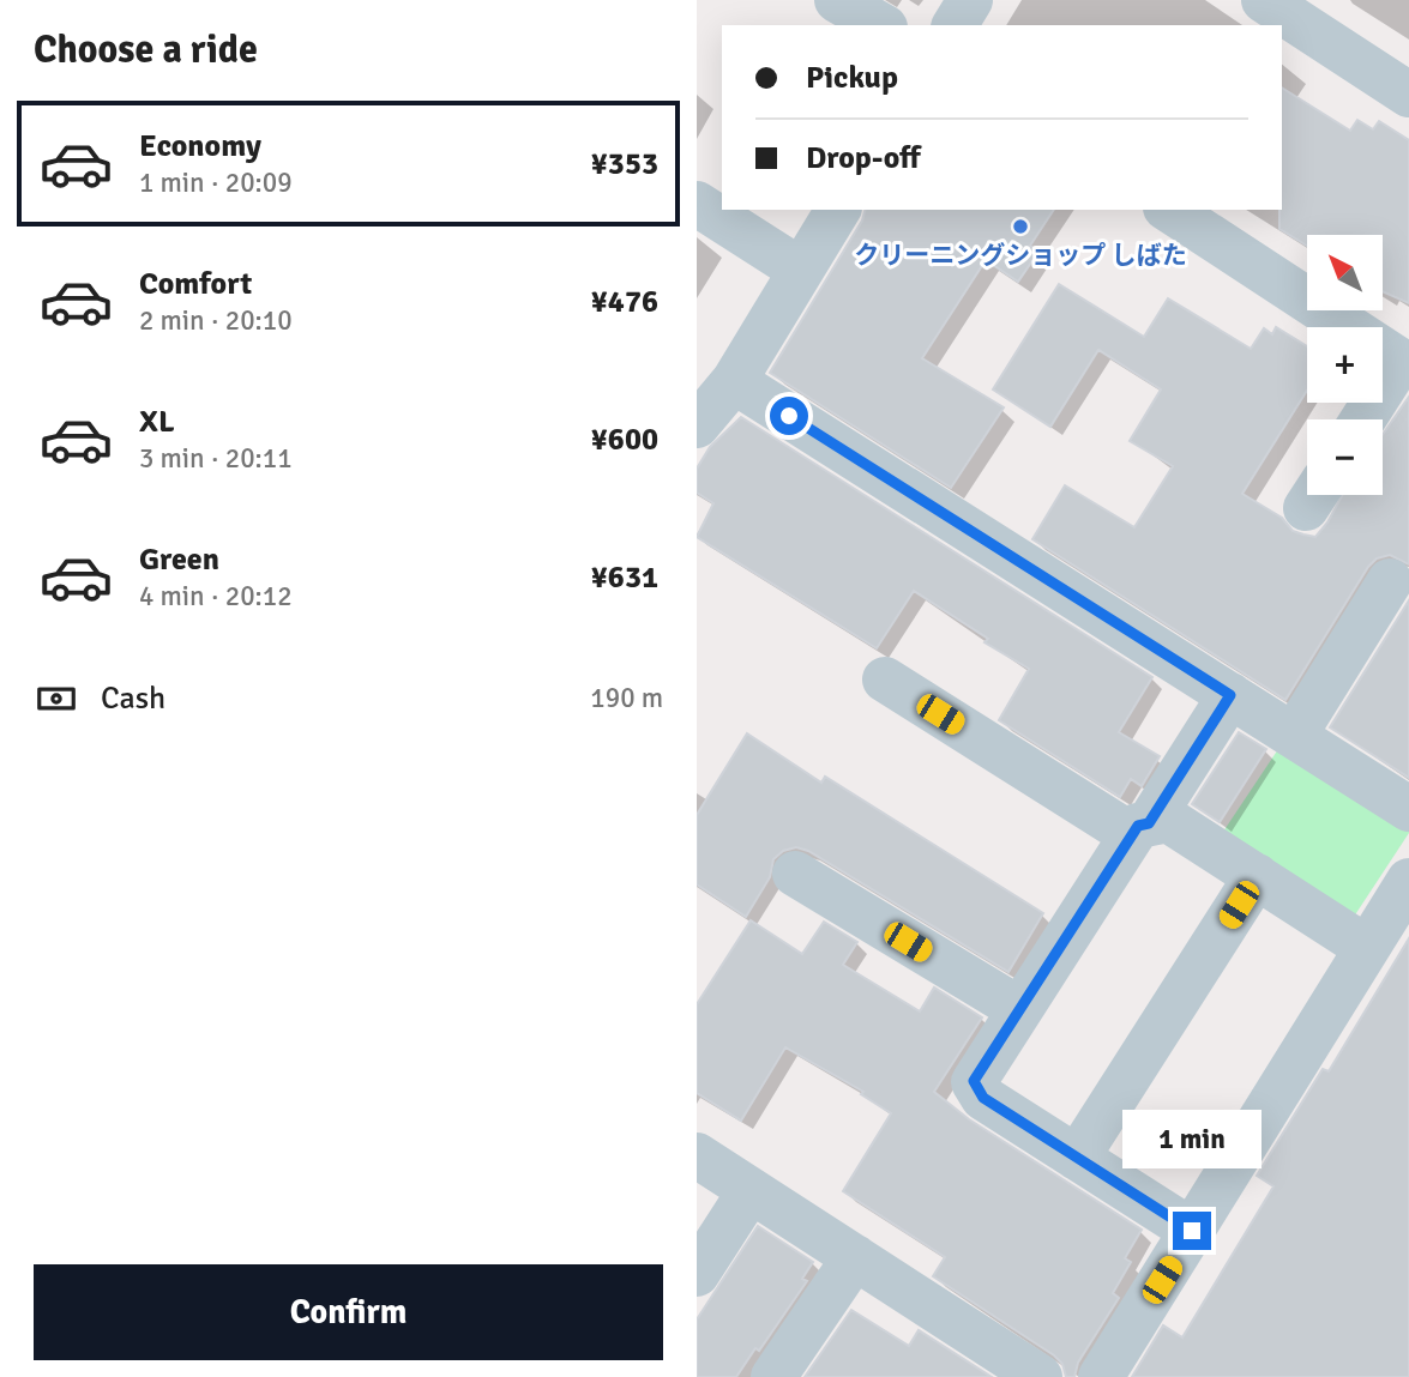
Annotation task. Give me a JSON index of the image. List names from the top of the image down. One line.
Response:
{"places":["クリーニングショップ しばた"],"north":"top left","page":{"heading":"Choose a ride","banner":["Pickup","Drop-off"],"list":[{"name":"Economy","note":"1 min · 20:09","value":"¥353"},{"name":"Comfort","note":"2 min · 20:10","value":"¥476"},{"name":"XL","note":"3 min · 20:11","value":"¥600"},{"name":"Green","note":"4 min · 20:12","value":"¥631"}],"map_buttons":["+","−"],"pay":["Cash","190 m"],"bubble":"1 min","buttons":"Confirm"}}
